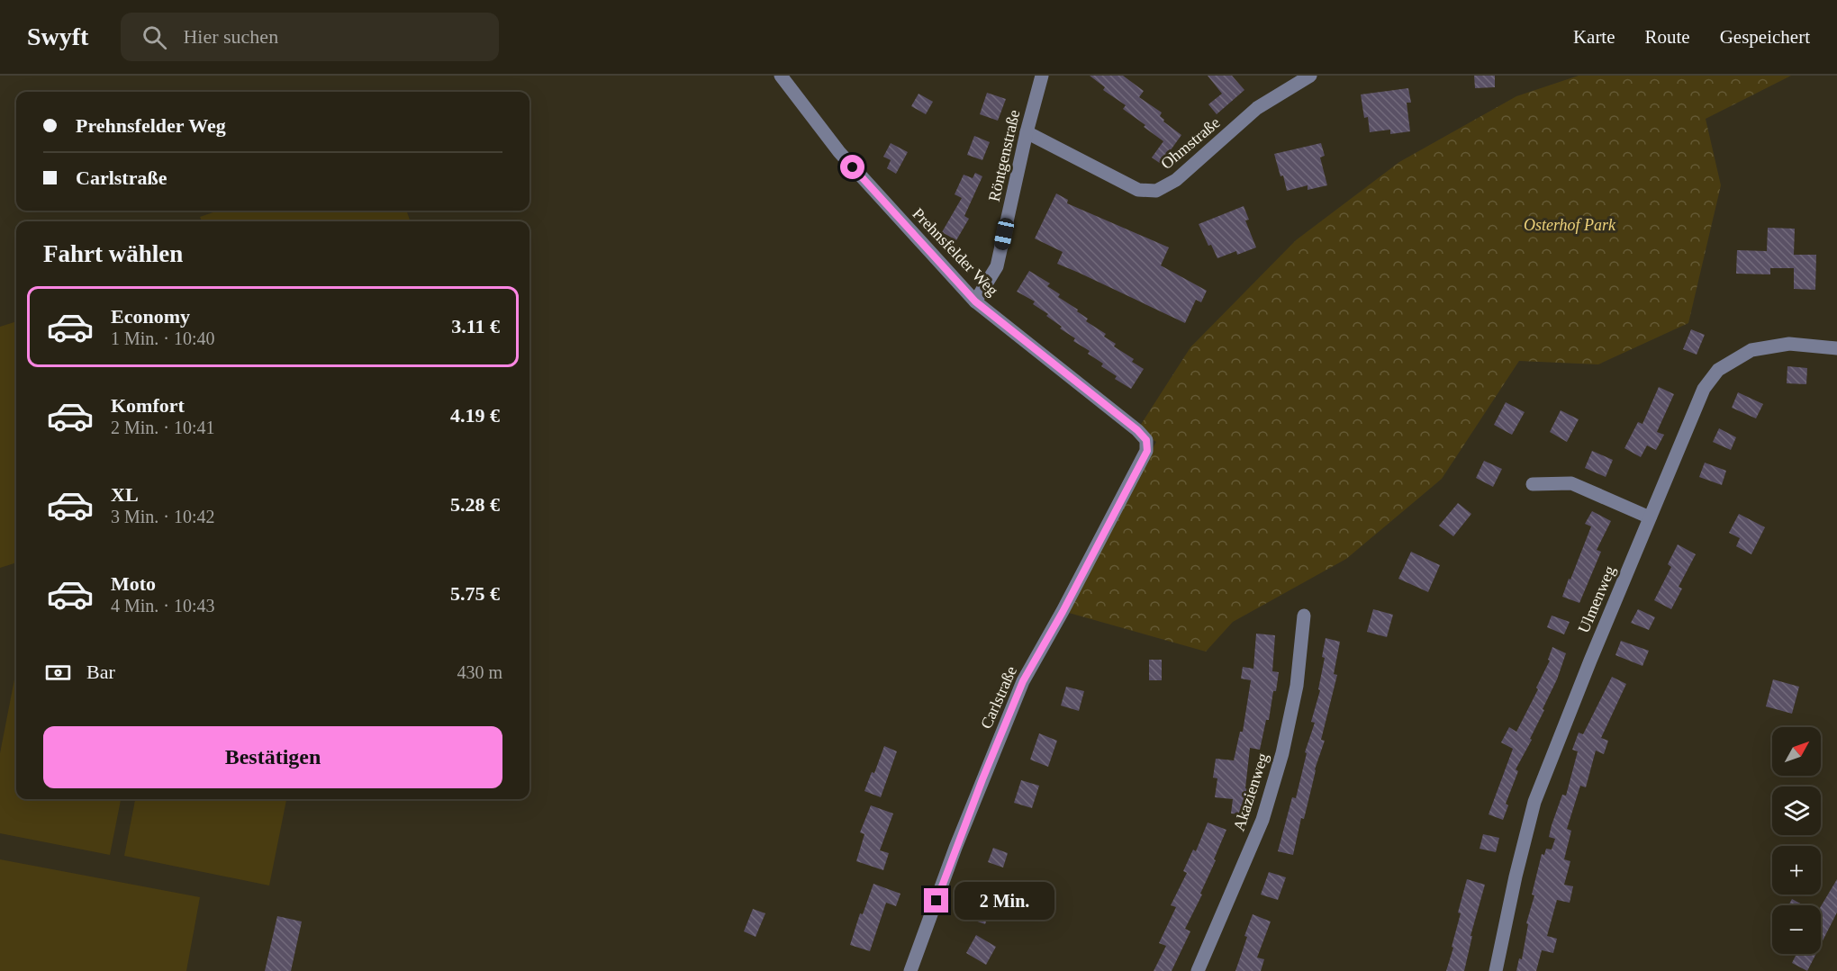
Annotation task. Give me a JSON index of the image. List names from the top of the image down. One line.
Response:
{"streets":{"street":["Ohmstraße","Röntgenstraße","Prehnsfelder Weg","Ulmenweg","Carlstraße","Akazienweg"]},"crossings":[["Ohmstraße","Röntgenstraße"],["Röntgenstraße","Prehnsfelder Weg"],["Prehnsfelder Weg","Carlstraße"]],"parks":["Osterhof Park"],"north":"top right","page":{"header":"Swyft","search":"Hier suchen","nav":["Karte","Route","Gespeichert"],"banner":["Prehnsfelder Weg","Carlstraße"],"heading":"Fahrt wählen","list":[{"name":"Economy","note":"1 Min. · 10:40","value":"3.11 €"},{"name":"Komfort","note":"2 Min. · 10:41","value":"4.19 €"},{"name":"XL","note":"3 Min. · 10:42","value":"5.28 €"},{"name":"Moto","note":"4 Min. · 10:43","value":"5.75 €"}],"pay":["Bar","430 m"],"buttons":"Bestätigen","map_buttons":["+","−"],"bubble":"2 Min."}}
